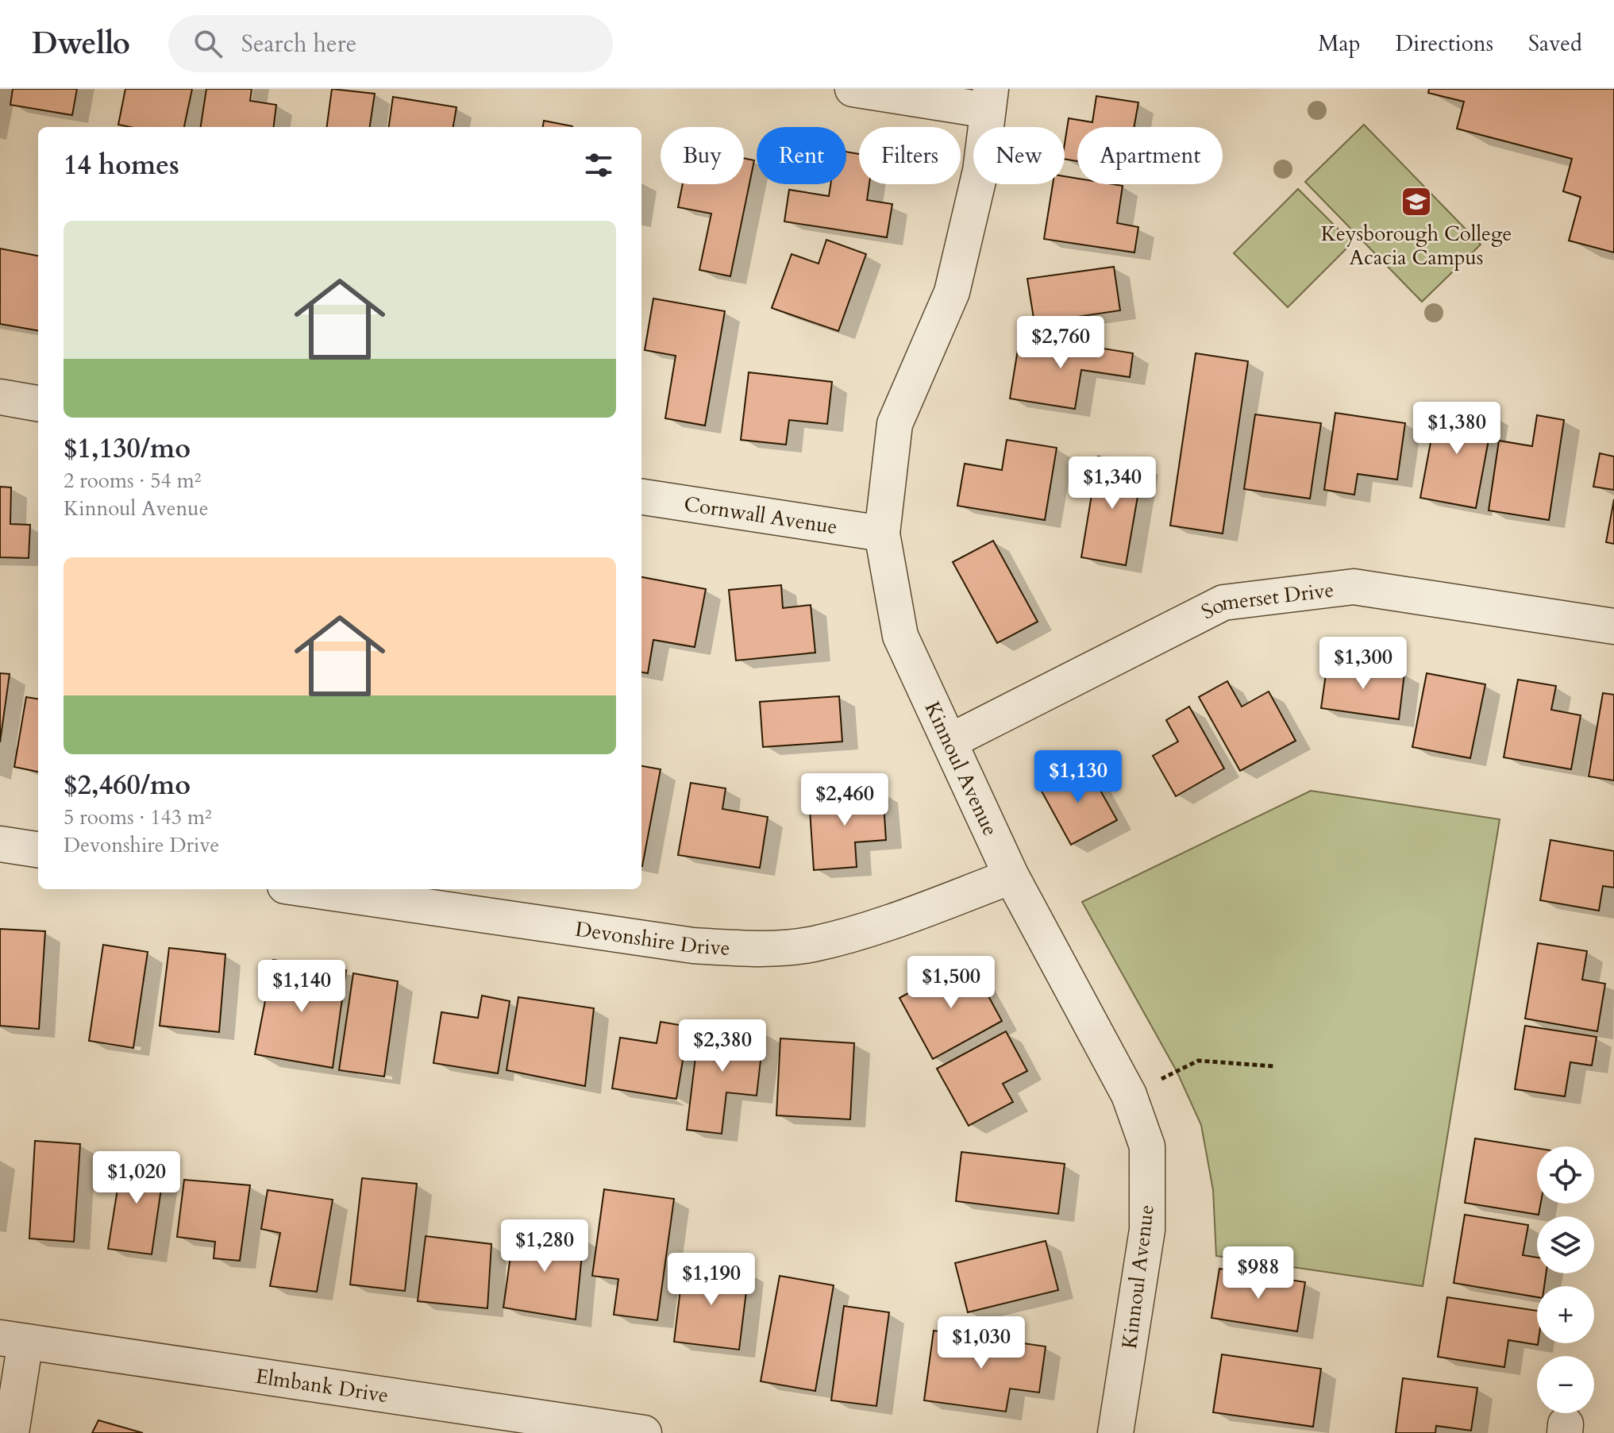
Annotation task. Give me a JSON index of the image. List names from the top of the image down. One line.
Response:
{"streets":{"street":["Cornwall Avenue","Somerset Drive","Kinnoul Avenue","Devonshire Drive","Elmbank Drive"]},"crossings":[["Cornwall Avenue","Kinnoul Avenue"],["Somerset Drive","Kinnoul Avenue"],["Kinnoul Avenue","Devonshire Drive"]],"places":{"school or university":["Keysborough College Acacia Campus"]},"page":{"header":"Dwello","search":"Search here","nav":["Map","Directions","Saved"],"chip":["Buy","Rent","Filters","New","Apartment"],"heading":"14 homes","list":[{"name":"$1,130/mo","note":"2 rooms · 54 m² · Kinnoul Avenue"},{"name":"$2,460/mo","note":"5 rooms · 143 m² · Devonshire Drive"}],"price":["$2,760","$1,380","$1,340","$1,300","$1,130","$2,460","$1,500","$1,140","$2,380","$1,020","$1,280","$988","$1,190","$1,030"],"map_buttons":["+","−"]}}
